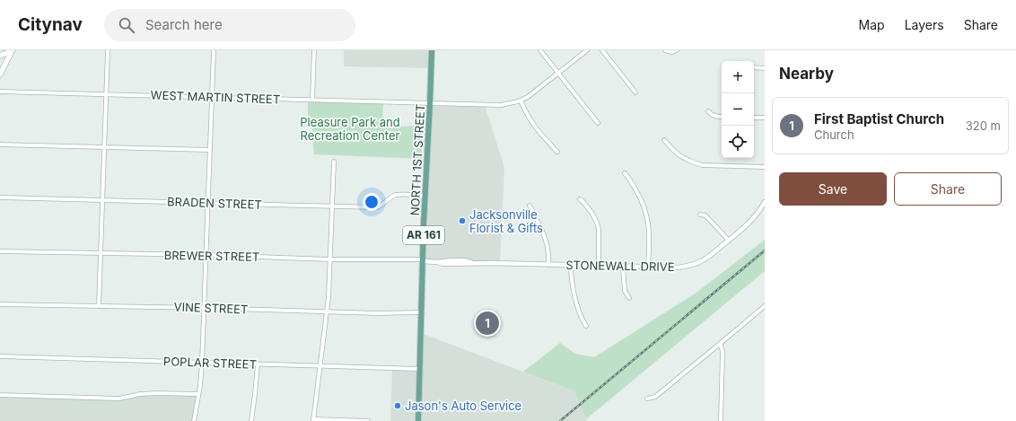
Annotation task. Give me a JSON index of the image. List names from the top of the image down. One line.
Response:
{"streets":{"main road":["NORTH 1ST STREET","AR 161"],"street":["WEST MARTIN STREET","BRADEN STREET","BREWER STREET","STONEWALL DRIVE","VINE STREET","POPLAR STREET"]},"crossings":[["WEST MARTIN STREET","NORTH 1ST STREET"],["NORTH 1ST STREET","BRADEN STREET"],["NORTH 1ST STREET","BREWER STREET"],["NORTH 1ST STREET","STONEWALL DRIVE"],["NORTH 1ST STREET","VINE STREET"],["NORTH 1ST STREET","POPLAR STREET"],["BREWER STREET","STONEWALL DRIVE"]],"parks":["Pleasure Park and Recreation Center"],"places":["Jacksonville Florist & Gifts","Jason's Auto Service"],"page":{"header":"Citynav","search":"Search here","nav":["Map","Layers","Share"],"heading":"Nearby","map_buttons":["+","−"],"list":[{"mark":"1","name":"First Baptist Church","note":"Church","value":"320 m"}],"buttons":["Save","Share"],"pins":"1"}}
